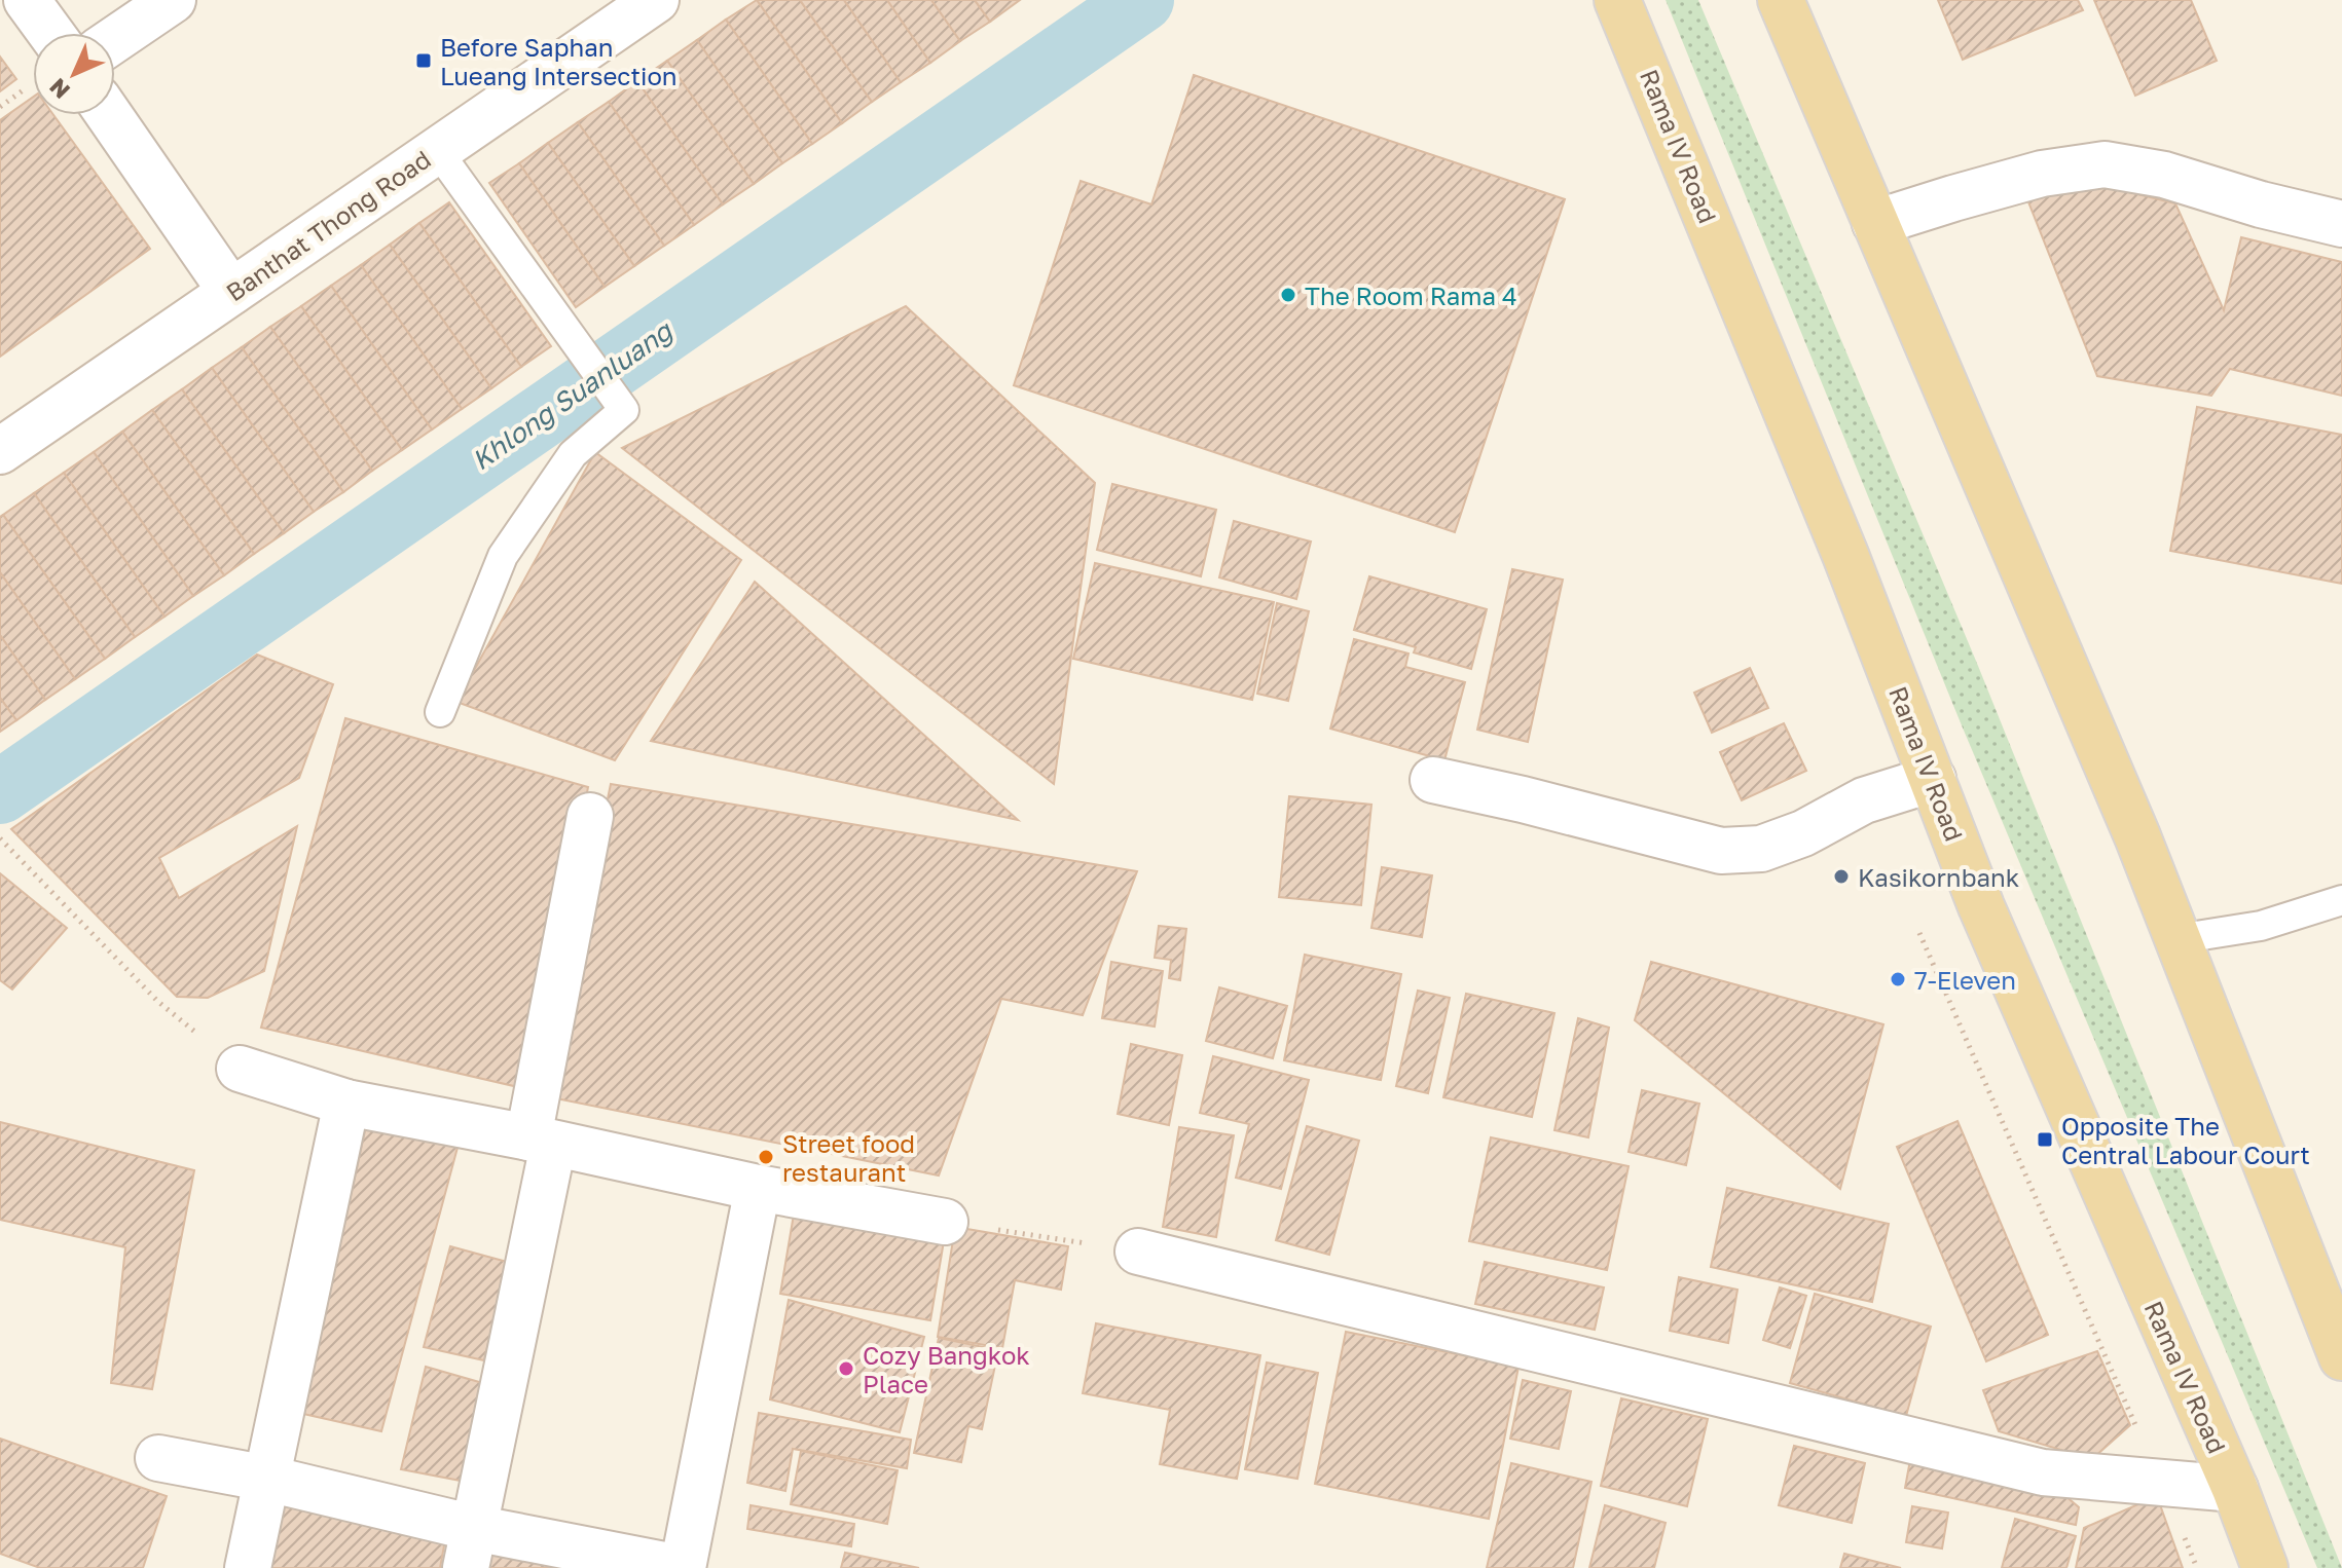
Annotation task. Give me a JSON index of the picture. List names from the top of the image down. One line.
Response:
{"streets":{"main road":["Rama IV Road"],"street":["Banthat Thong Road"]},"water":["Khlong Suanluang"],"places":{"transit":["Before Saphan Lueang Intersection","Opposite The Central Labour Court"],"other":["The Room Rama 4","Kasikornbank","7-Eleven","Street food restaurant","Cozy Bangkok Place"]},"north":"bottom left"}
